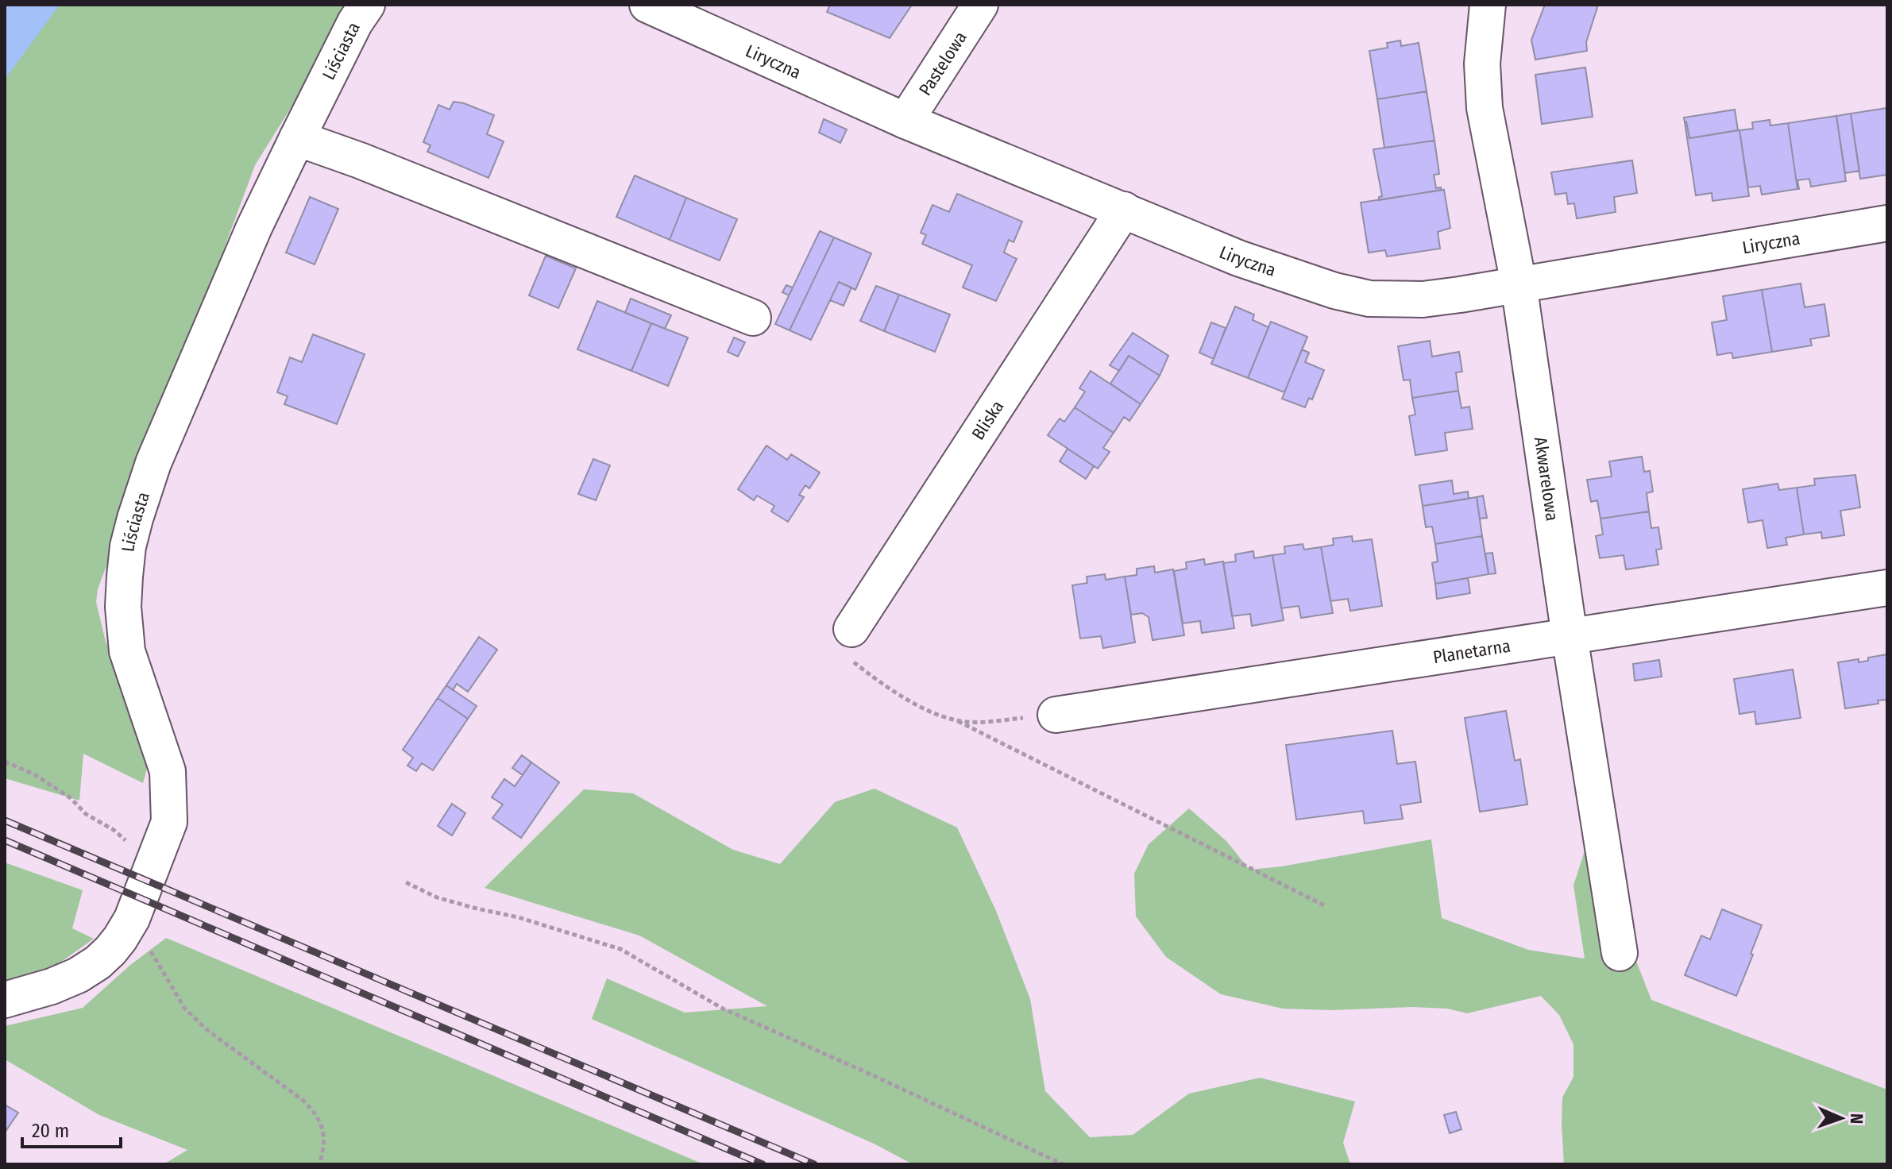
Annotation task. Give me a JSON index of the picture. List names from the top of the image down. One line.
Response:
{"streets":{"street":["Liściasta","Liryczna","Pastelowa","Bliska","Akwarelowa","Planetarna"]},"crossings":[["Liryczna","Pastelowa"],["Liryczna","Bliska"],["Liryczna","Akwarelowa"],["Akwarelowa","Planetarna"]],"scale_bar":"20 m","north":"right"}
